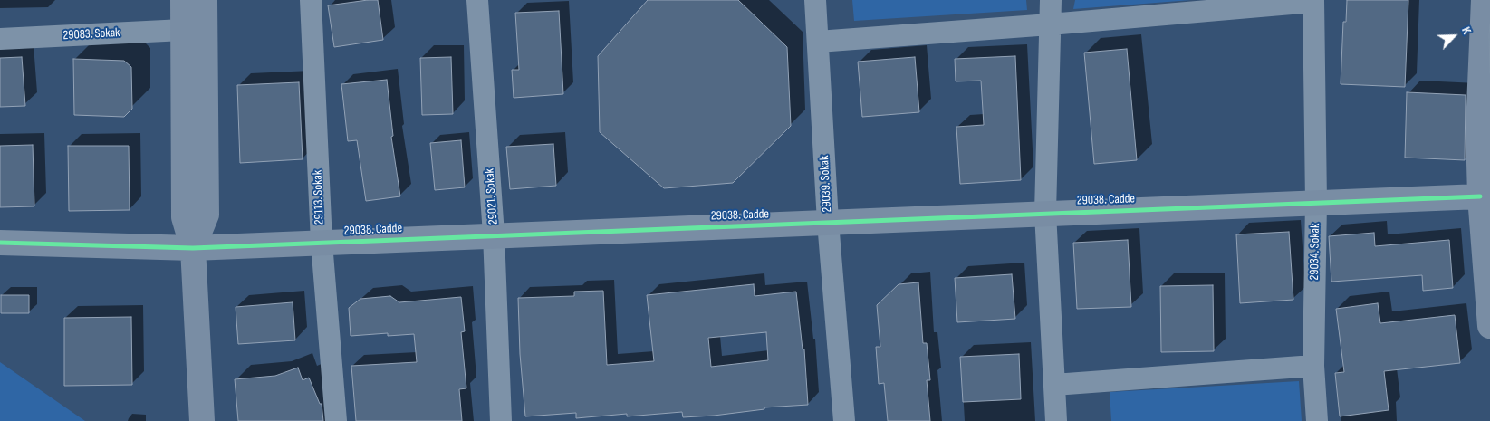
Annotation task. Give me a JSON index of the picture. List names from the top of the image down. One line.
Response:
{"streets":{"street":["29083. Sokak","29039. Sokak","29021. Sokak","29113. Sokak","29038. Cadde","29034. Sokak"]},"crossings":[["29039. Sokak","29038. Cadde"],["29021. Sokak","29038. Cadde"],["29113. Sokak","29038. Cadde"],["29038. Cadde","29034. Sokak"]],"north":"top right"}
